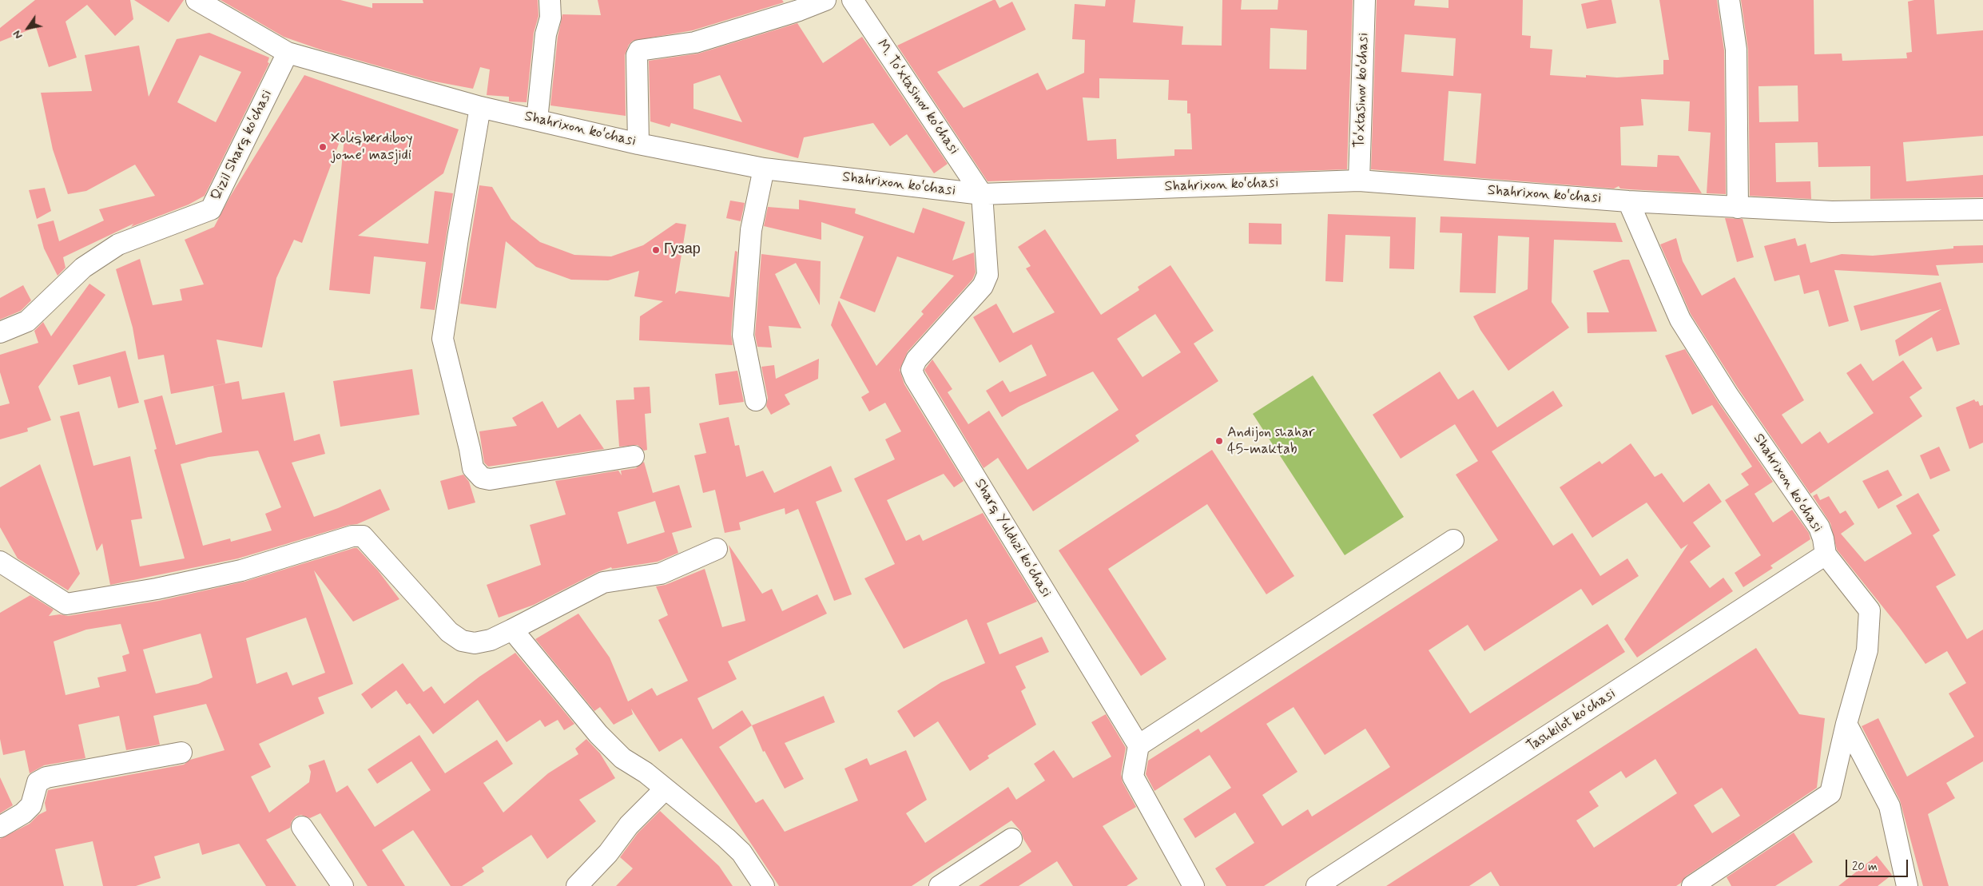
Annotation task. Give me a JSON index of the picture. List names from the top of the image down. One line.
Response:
{"streets":{"street":["Toʻxtasinov koʻchasi","M. Toʻxtasinov koʻchasi","Shahrixon koʻchasi","Qizil Sharq koʻchasi","Sharq Yulduzi koʻchasi","Tashkilot koʻchasi"]},"crossings":[["Toʻxtasinov koʻchasi","Shahrixon koʻchasi"],["M. Toʻxtasinov koʻchasi","Shahrixon koʻchasi"],["M. Toʻxtasinov koʻchasi","Sharq Yulduzi koʻchasi"],["Shahrixon koʻchasi","Qizil Sharq koʻchasi"],["Shahrixon koʻchasi","Sharq Yulduzi koʻchasi"],["Shahrixon koʻchasi","Tashkilot koʻchasi"]],"places":["Xoliqberdiboy jome' masjidi","Гузар","Andijon shahar 45-maktab"],"scale_bar":"20 m","north":"bottom left"}
